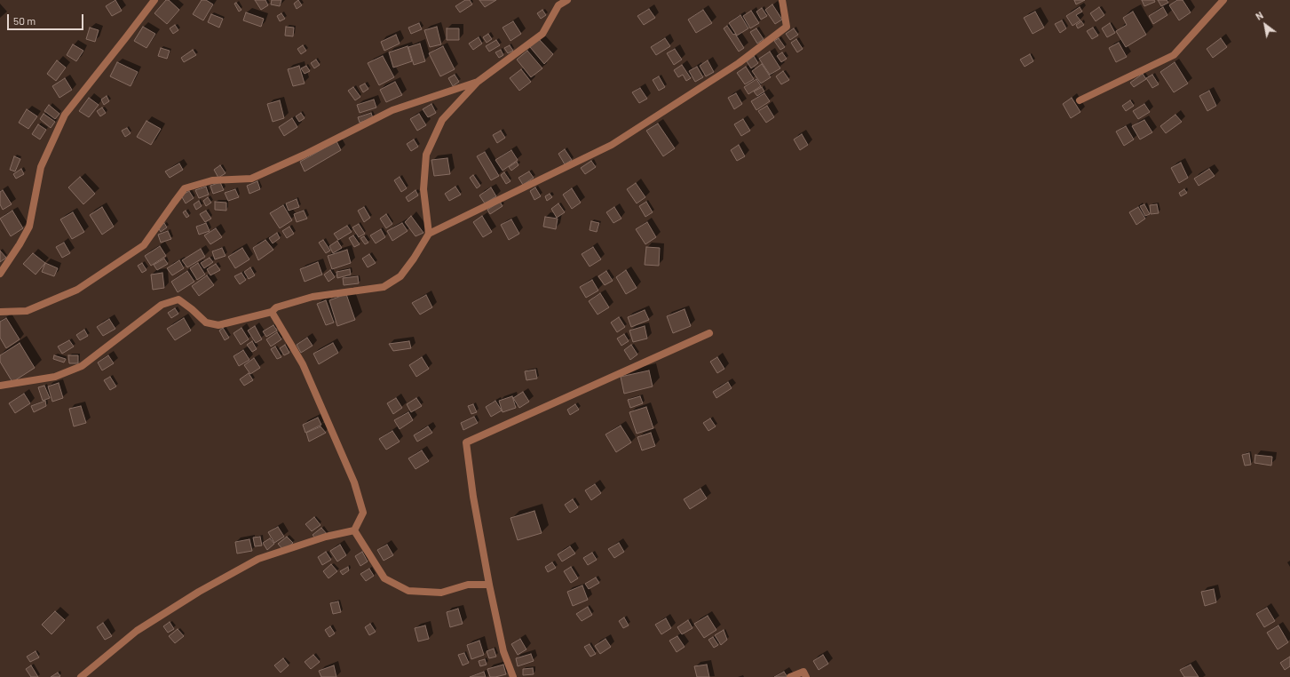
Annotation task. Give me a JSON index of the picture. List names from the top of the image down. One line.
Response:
{"scale_bar":"50 m","north":"top left"}
